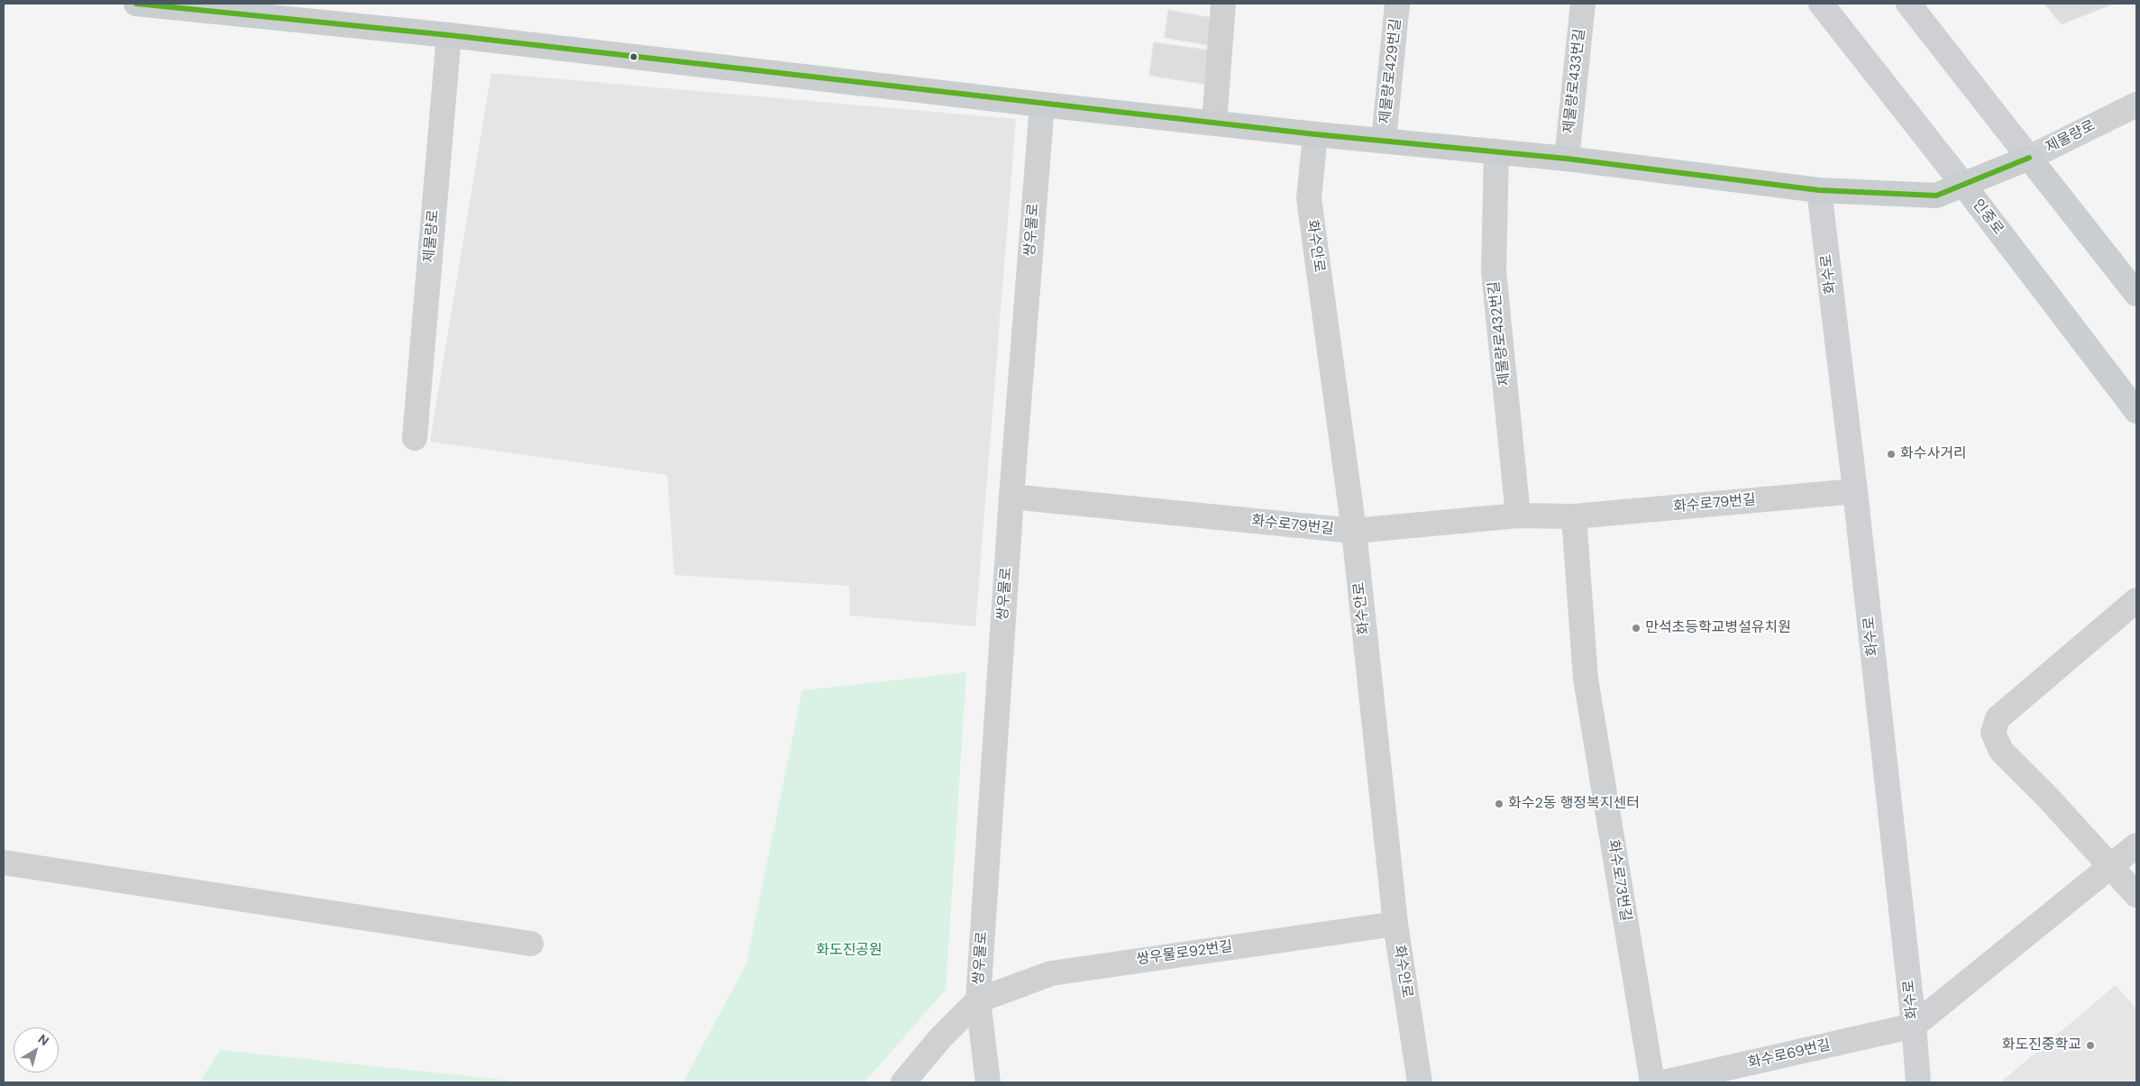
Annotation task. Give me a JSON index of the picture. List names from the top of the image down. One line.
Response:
{"streets":{"main road":["제물량로","인중로"],"street":["제물량로429번길","제물량로433번길","쌍우물로","화수안로","화수로","제물량로432번길","화수로79번길","화수로73번길","쌍우물로92번길","화수로69번길"]},"crossings":[["제물량로429번길","제물량로"],["제물량로433번길","제물량로"],["제물량로","인중로"],["제물량로","쌍우물로"],["제물량로","화수안로"],["제물량로","화수로"],["제물량로","제물량로432번길"],["쌍우물로","화수로79번길"],["쌍우물로","쌍우물로92번길"],["화수안로","화수로79번길"],["화수안로","쌍우물로92번길"],["화수로","화수로79번길"],["화수로","화수로69번길"],["제물량로432번길","화수로79번길"],["화수로79번길","화수로73번길"]],"parks":["화도진공원"],"places":["화수사거리","만석초등학교병설유치원","화수2동 행정복지센터","화도진중학교"],"north":"top right"}
